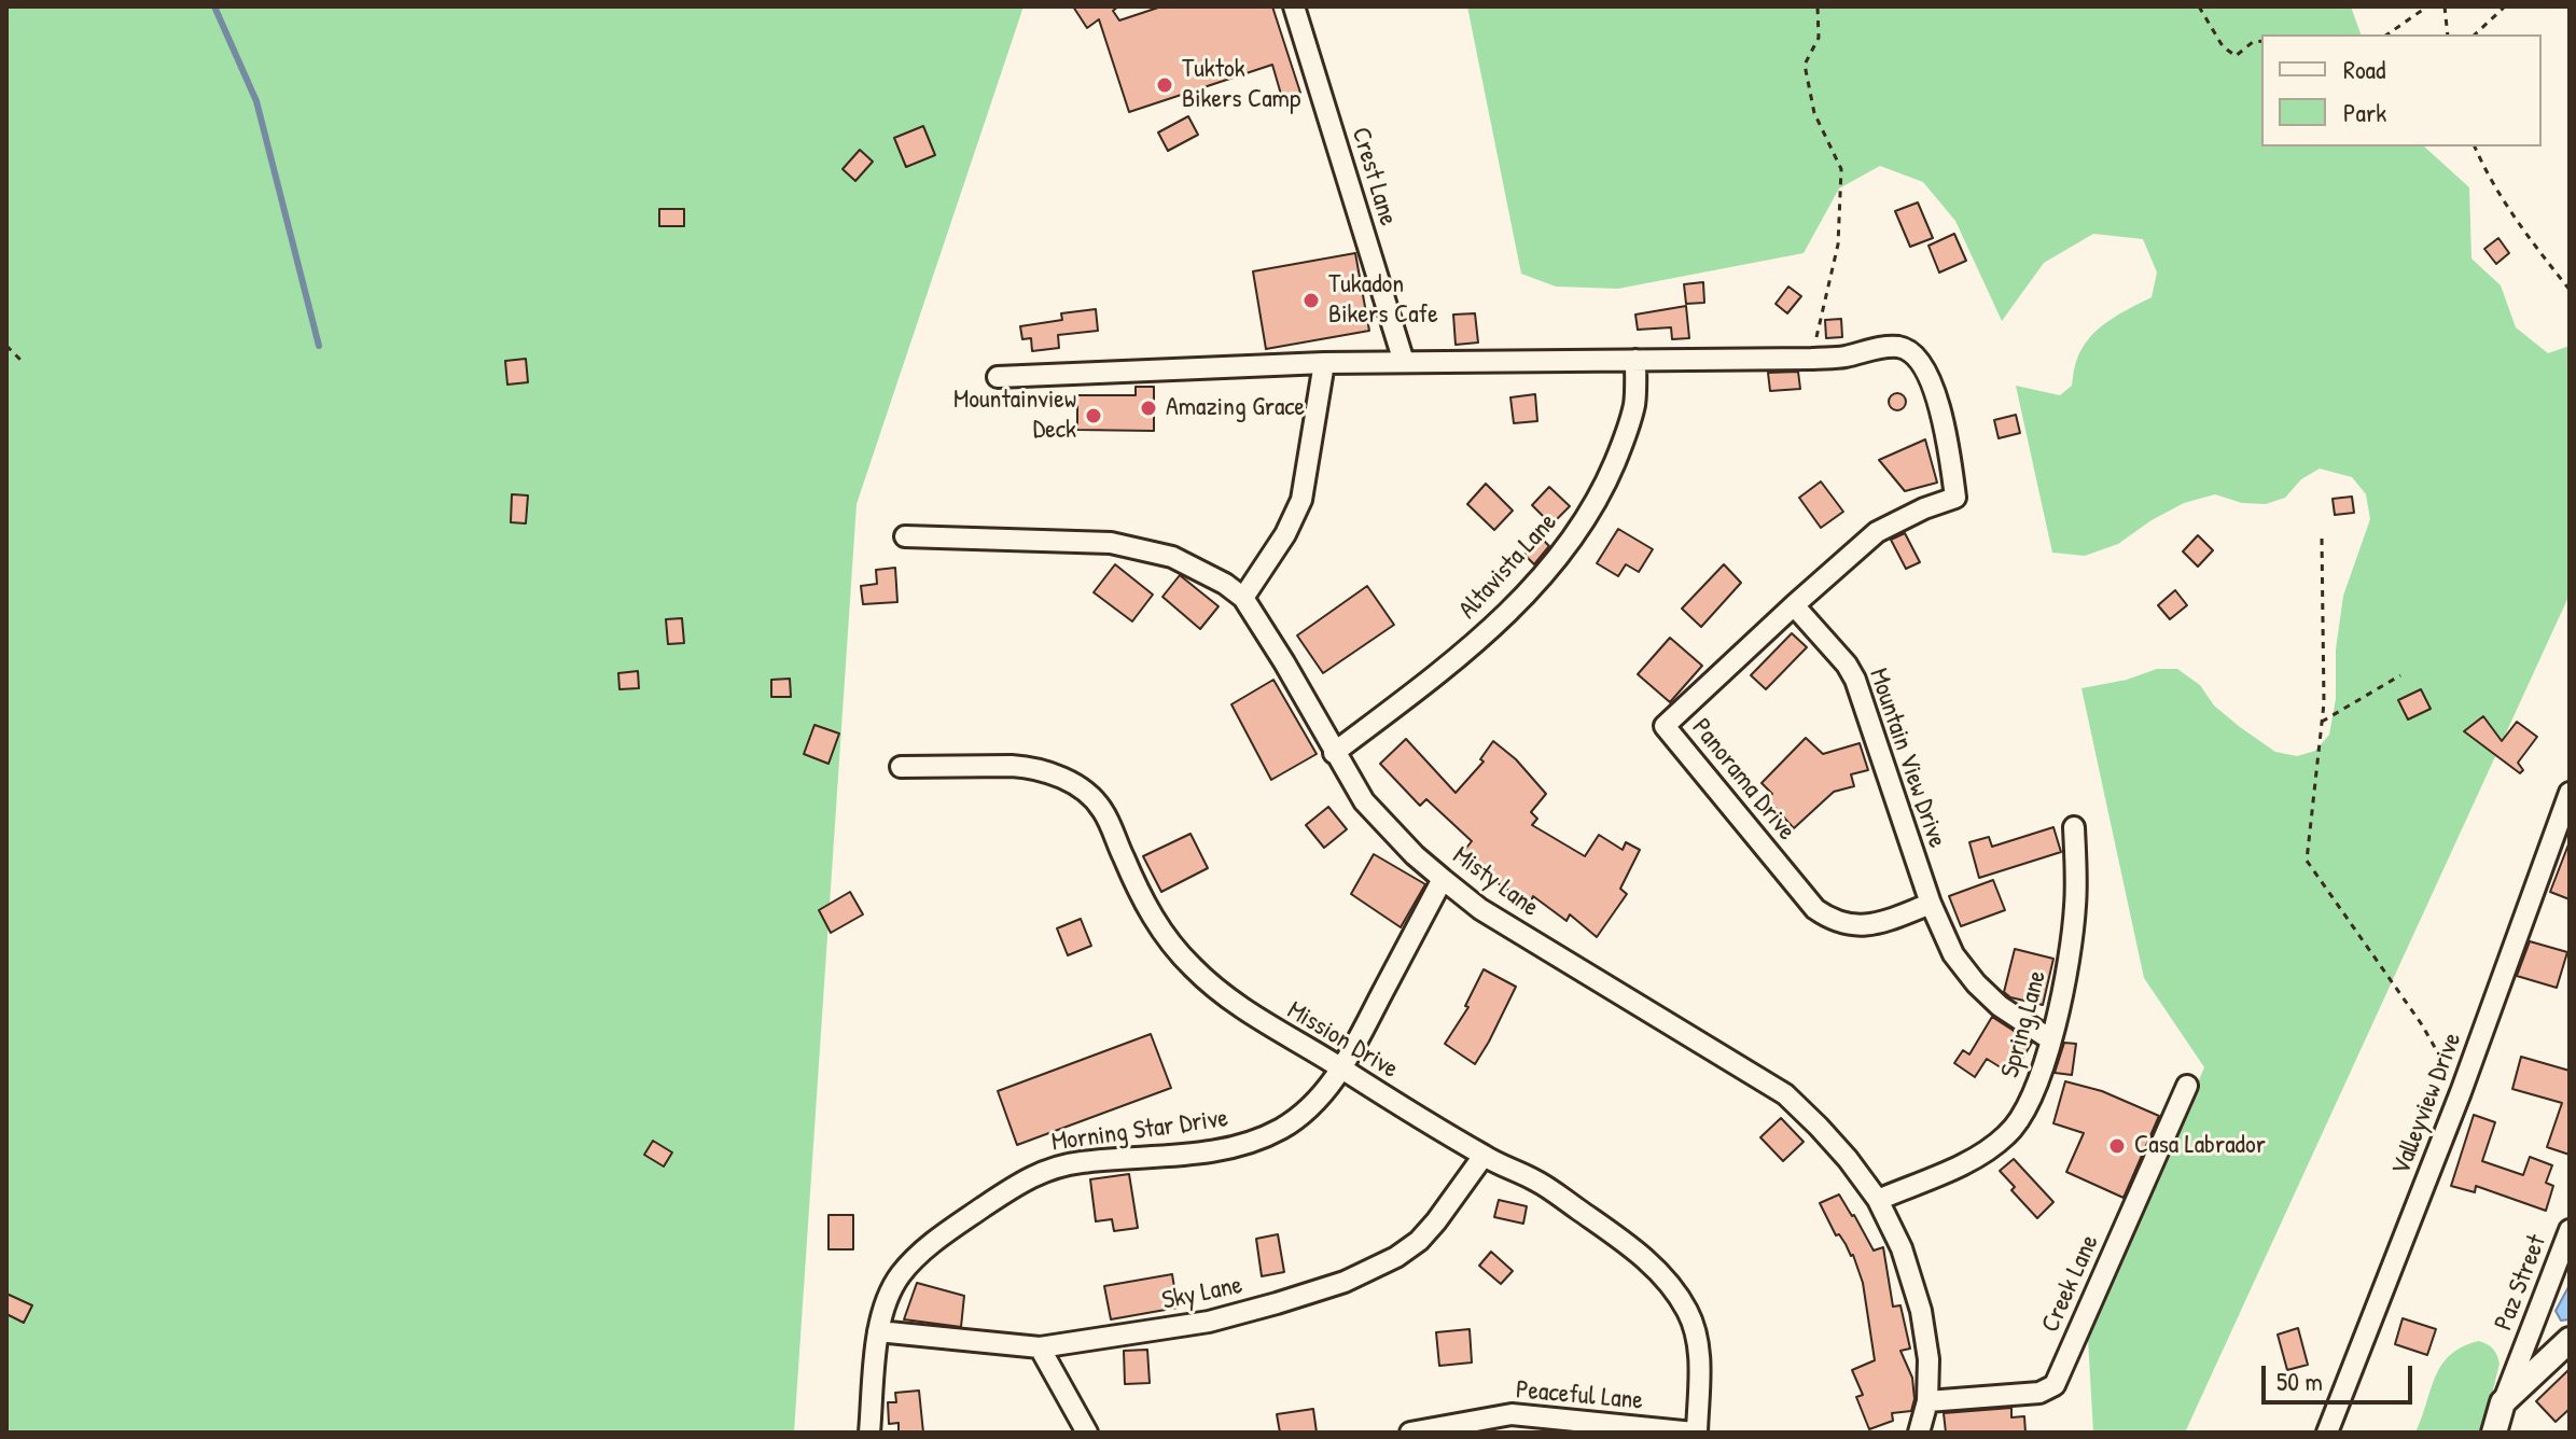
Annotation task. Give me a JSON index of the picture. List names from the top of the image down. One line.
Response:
{"streets":{"street":["Crest Lane","Altavista Lane","Mountain View Drive","Panorama Drive","Misty Lane","Spring Lane","Mission Drive","Valleyview Drive","Morning Star Drive","Paz Street","Creek Lane","Sky Lane","Peaceful Lane"]},"crossings":[["Altavista Lane","Misty Lane"],["Mountain View Drive","Panorama Drive"],["Mountain View Drive","Spring Lane"],["Misty Lane","Spring Lane"],["Misty Lane","Morning Star Drive"],["Misty Lane","Creek Lane"],["Mission Drive","Morning Star Drive"],["Mission Drive","Sky Lane"],["Mission Drive","Peaceful Lane"],["Morning Star Drive","Sky Lane"]],"places":["Tuktok Bikers Camp","Tukadon Bikers Cafe","Amazing Grace","Mountainview Deck","Casa Labrador"],"legend":["Road","Park"],"scale_bar":"50 m"}
